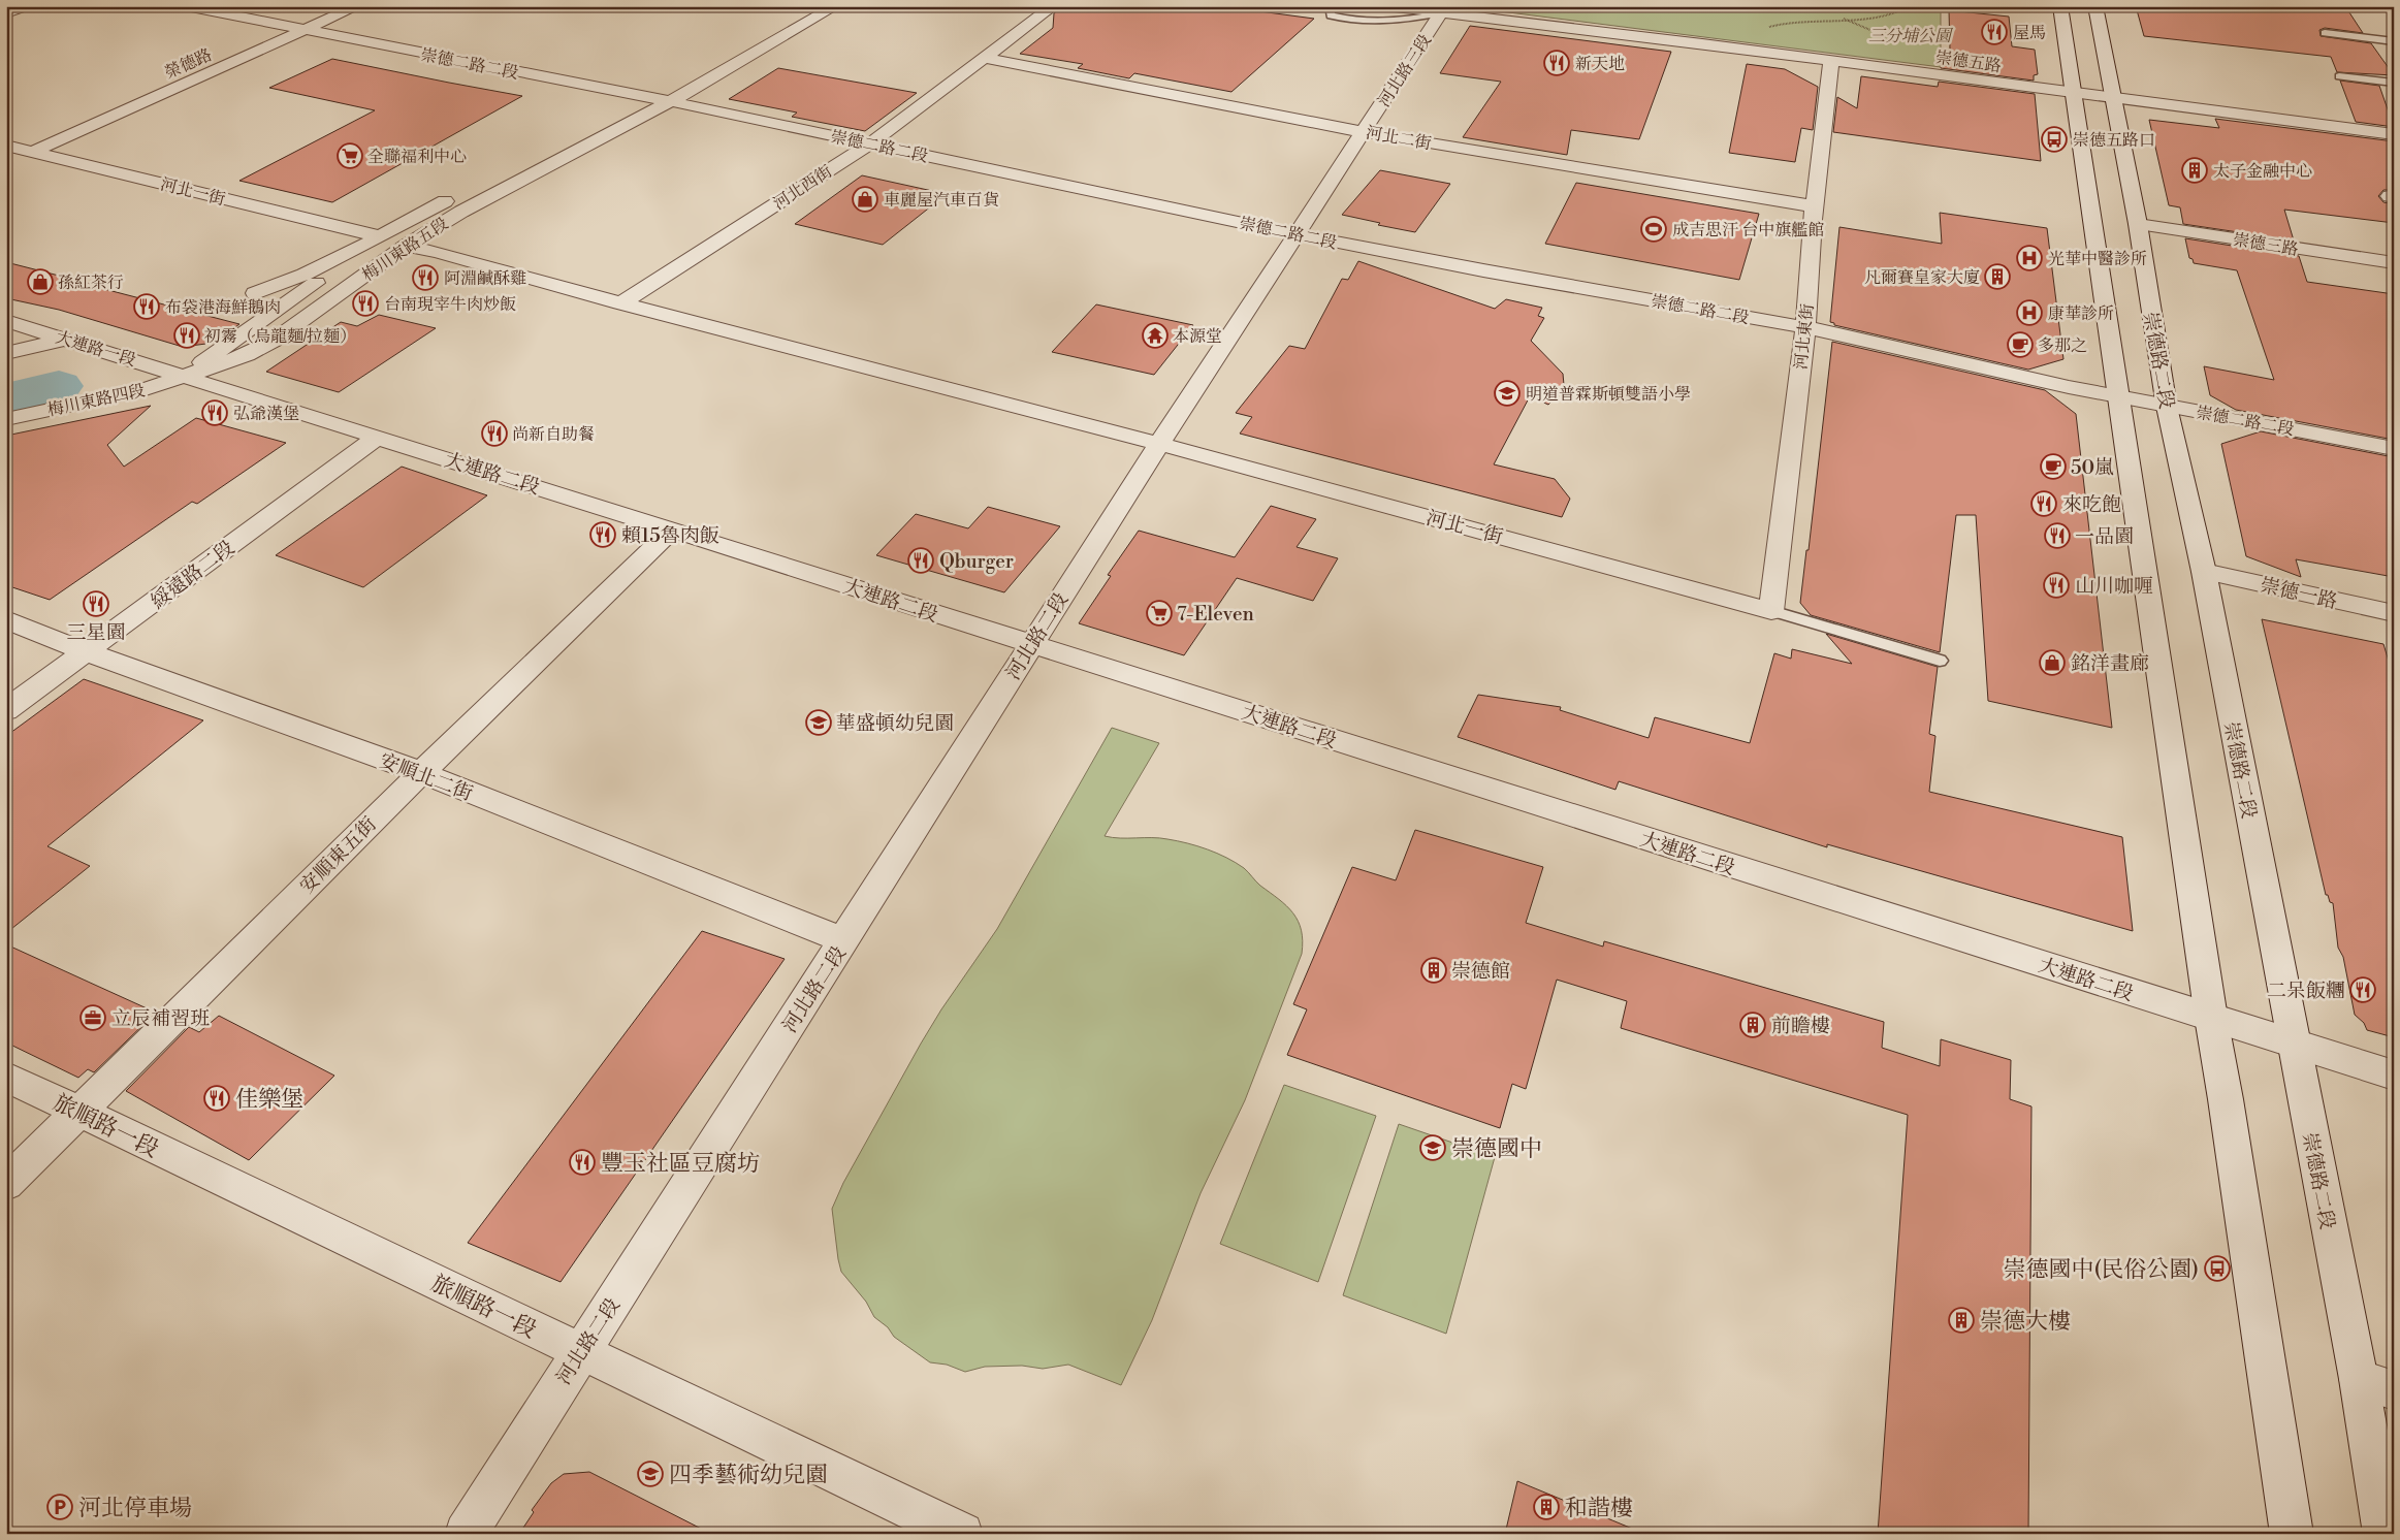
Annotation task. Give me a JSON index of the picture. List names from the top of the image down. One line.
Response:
{"streets":{"street":["崇德五路","榮德路","崇德二路二段","河北路三段","河北二街","河北西街","河北一街","崇德三路","梅川東路五段","河北東街","大連路一段","崇德路二段","梅川東路四段","大連路二段","綏遠路二段","崇德一路","河北路二段","安順北二街","安順東五街","旅順路一段"]},"crossings":[["崇德五路","河北路三段"],["崇德五路","河北東街"],["崇德五路","崇德路二段"],["榮德路","崇德二路二段"],["榮德路","河北一街"],["崇德二路二段","河北路三段"],["崇德二路二段","河北西街"],["崇德二路二段","梅川東路五段"],["崇德二路二段","河北東街"],["崇德二路二段","崇德路二段"],["河北路三段","河北二街"],["河北路三段","河北一街"],["河北路三段","河北路二段"],["河北二街","河北西街"],["河北二街","河北東街"],["河北西街","河北一街"],["河北一街","梅川東路五段"],["河北一街","河北東街"],["河北一街","河北路二段"],["崇德三路","崇德路二段"],["梅川東路五段","大連路一段"],["梅川東路五段","梅川東路四段"],["梅川東路五段","大連路二段"],["大連路一段","梅川東路四段"],["大連路一段","大連路二段"],["崇德路二段","大連路二段"],["崇德路二段","崇德一路"],["梅川東路四段","大連路二段"],["大連路二段","綏遠路二段"],["大連路二段","河北路二段"],["大連路二段","安順東五街"],["綏遠路二段","安順北二街"],["河北路二段","安順北二街"],["河北路二段","旅順路一段"],["安順北二街","安順東五街"],["安順東五街","旅順路一段"]],"parks":["三分埔公園"],"places":{"restaurant":["屋馬","新天地","阿淵鹹酥雞","台南現宰牛肉炒飯","布袋港海鮮鵝肉","初霧（烏龍麵/拉麵）","弘爺漢堡","尚新自助餐","來吃飽","賴15魯肉飯","一品園","Qburger","山川咖喱","三星園","二呆飯糰","佳樂堡","豐玉社區豆腐坊"],"bus stop":["崇德五路口","崇德國中(民俗公園)"],"supermarket":["全聯福利中心","7-Eleven"],"building":["太子金融中心","凡爾賽皇家大廈","崇德館","前瞻樓","崇德大樓","和諧樓"],"shop":["車麗屋汽車百貨","孫紅茶行","銘洋畫廊"],"sports":["成吉思汗 台中旗艦館"],"hospital":["光華中醫診所","康華診所"],"temple":["本源堂"],"cafe":["多那之","50嵐"],"school or university":["明道普霖斯頓雙語小學","華盛頓幼兒園","崇德國中","四季藝術幼兒園"],"office":["立辰補習班"],"parking":["河北停車場"]}}
